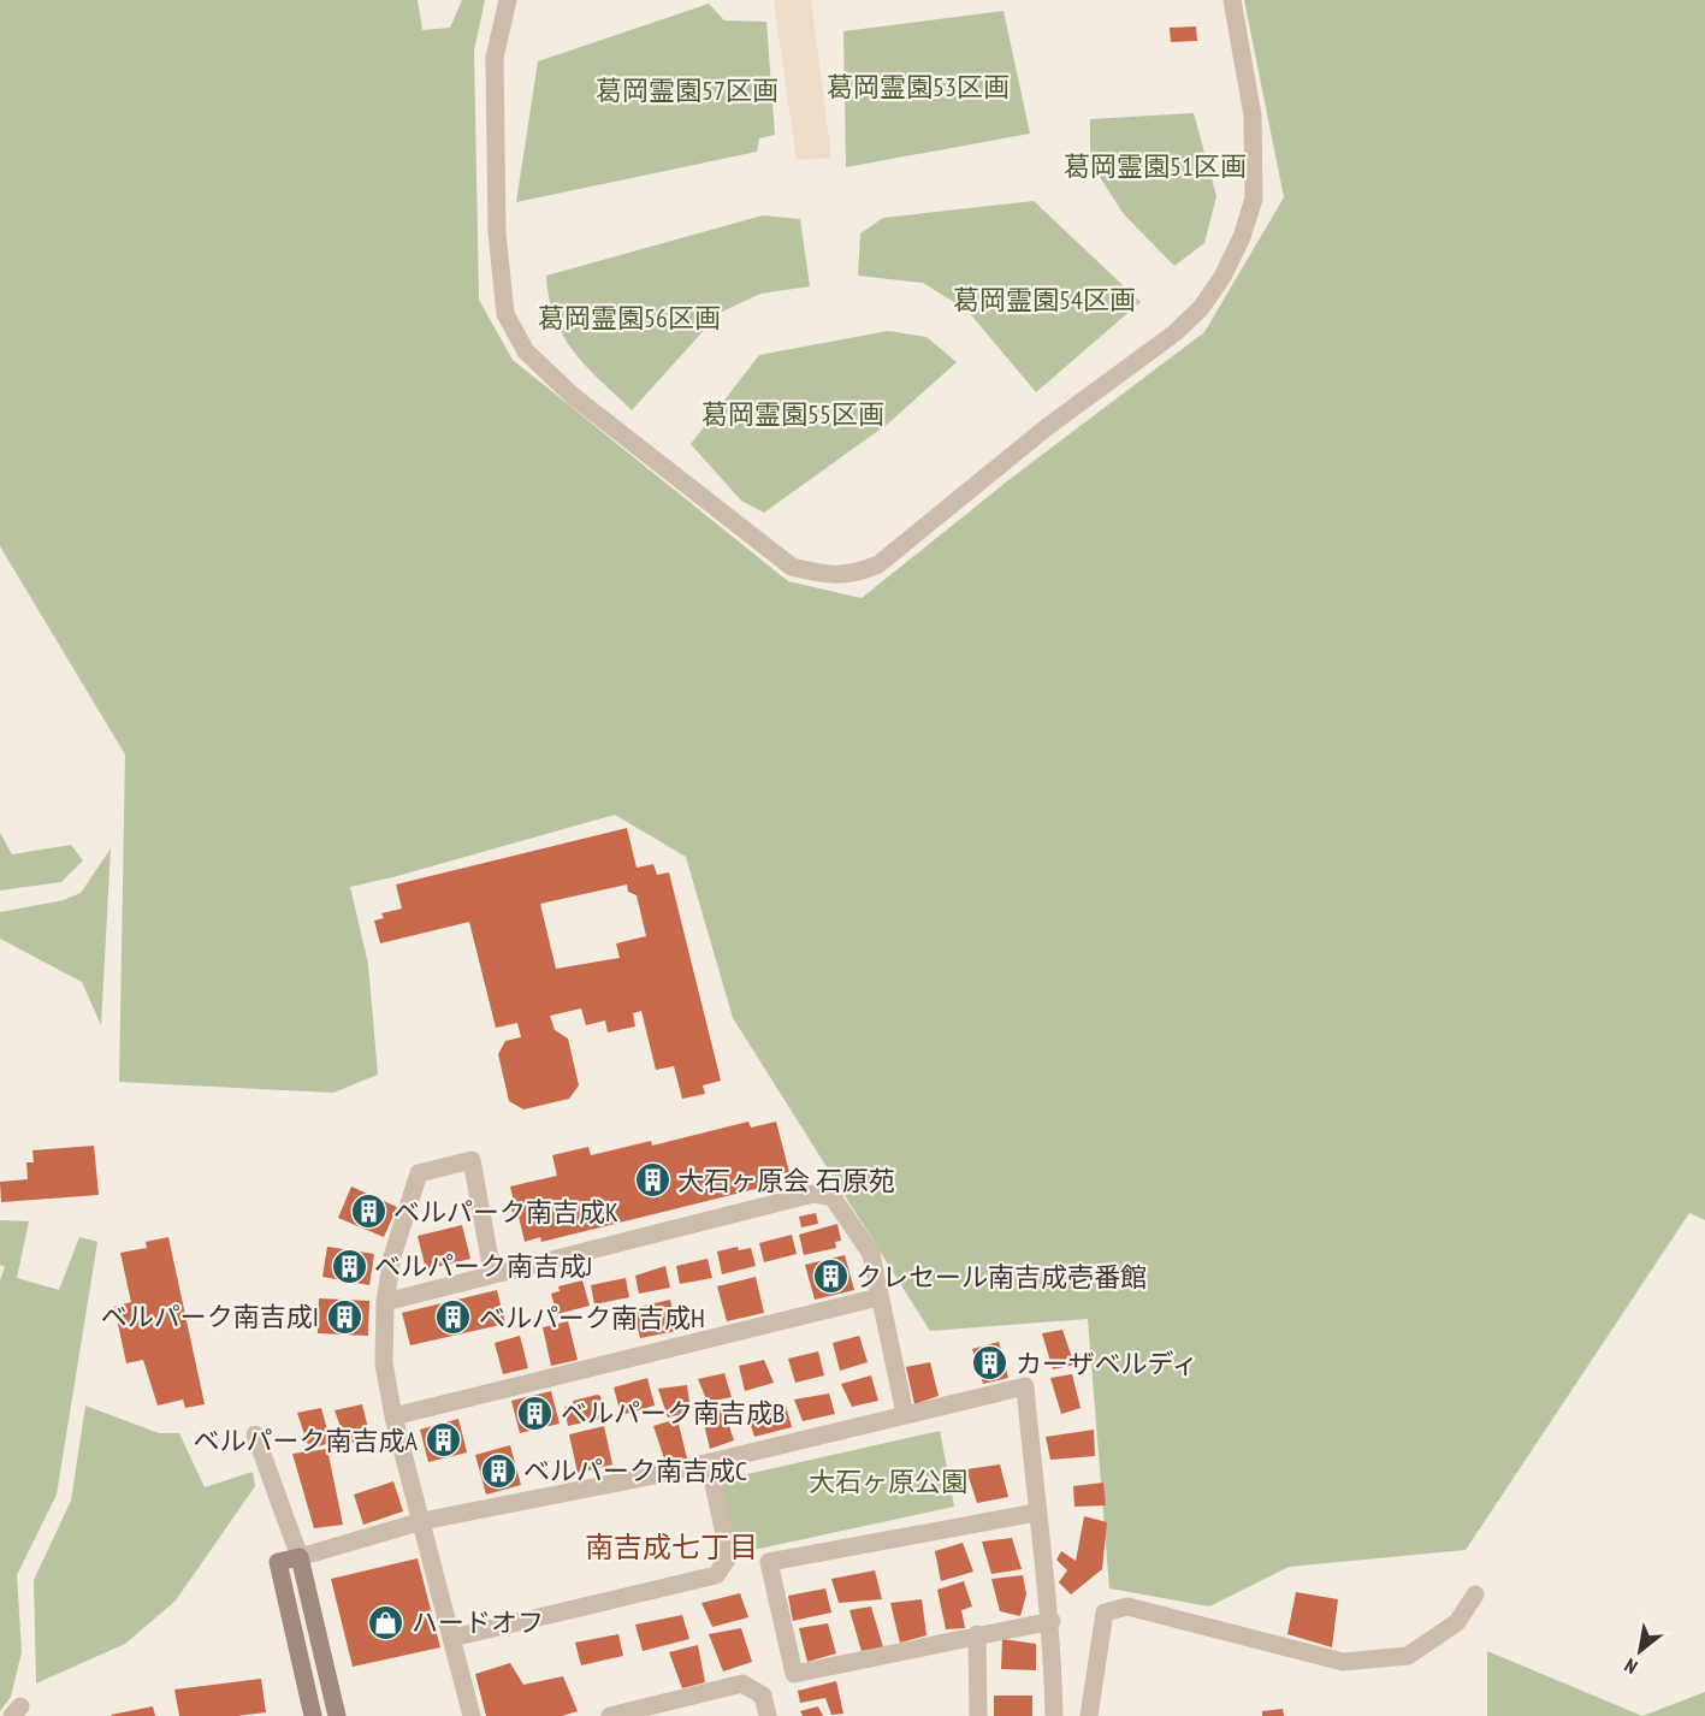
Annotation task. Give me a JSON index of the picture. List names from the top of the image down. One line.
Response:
{"districts":["南吉成七丁目"],"parks":["葛岡霊園53区画","葛岡霊園57区画","葛岡霊園51区画","葛岡霊園54区画","葛岡霊園56区画","葛岡霊園55区画","大石ヶ原公園"],"places":{"building":["大石ヶ原会 石原苑","ベルパーク南吉成K","ベルパーク南吉成J","クレセール南吉成壱番館","ベルパーク南吉成I","ベルパーク南吉成H","カーザベルディ","ベルパーク南吉成B","ベルパーク南吉成A","ベルパーク南吉成C"],"shop":["ハードオフ"]},"north":"bottom left"}
